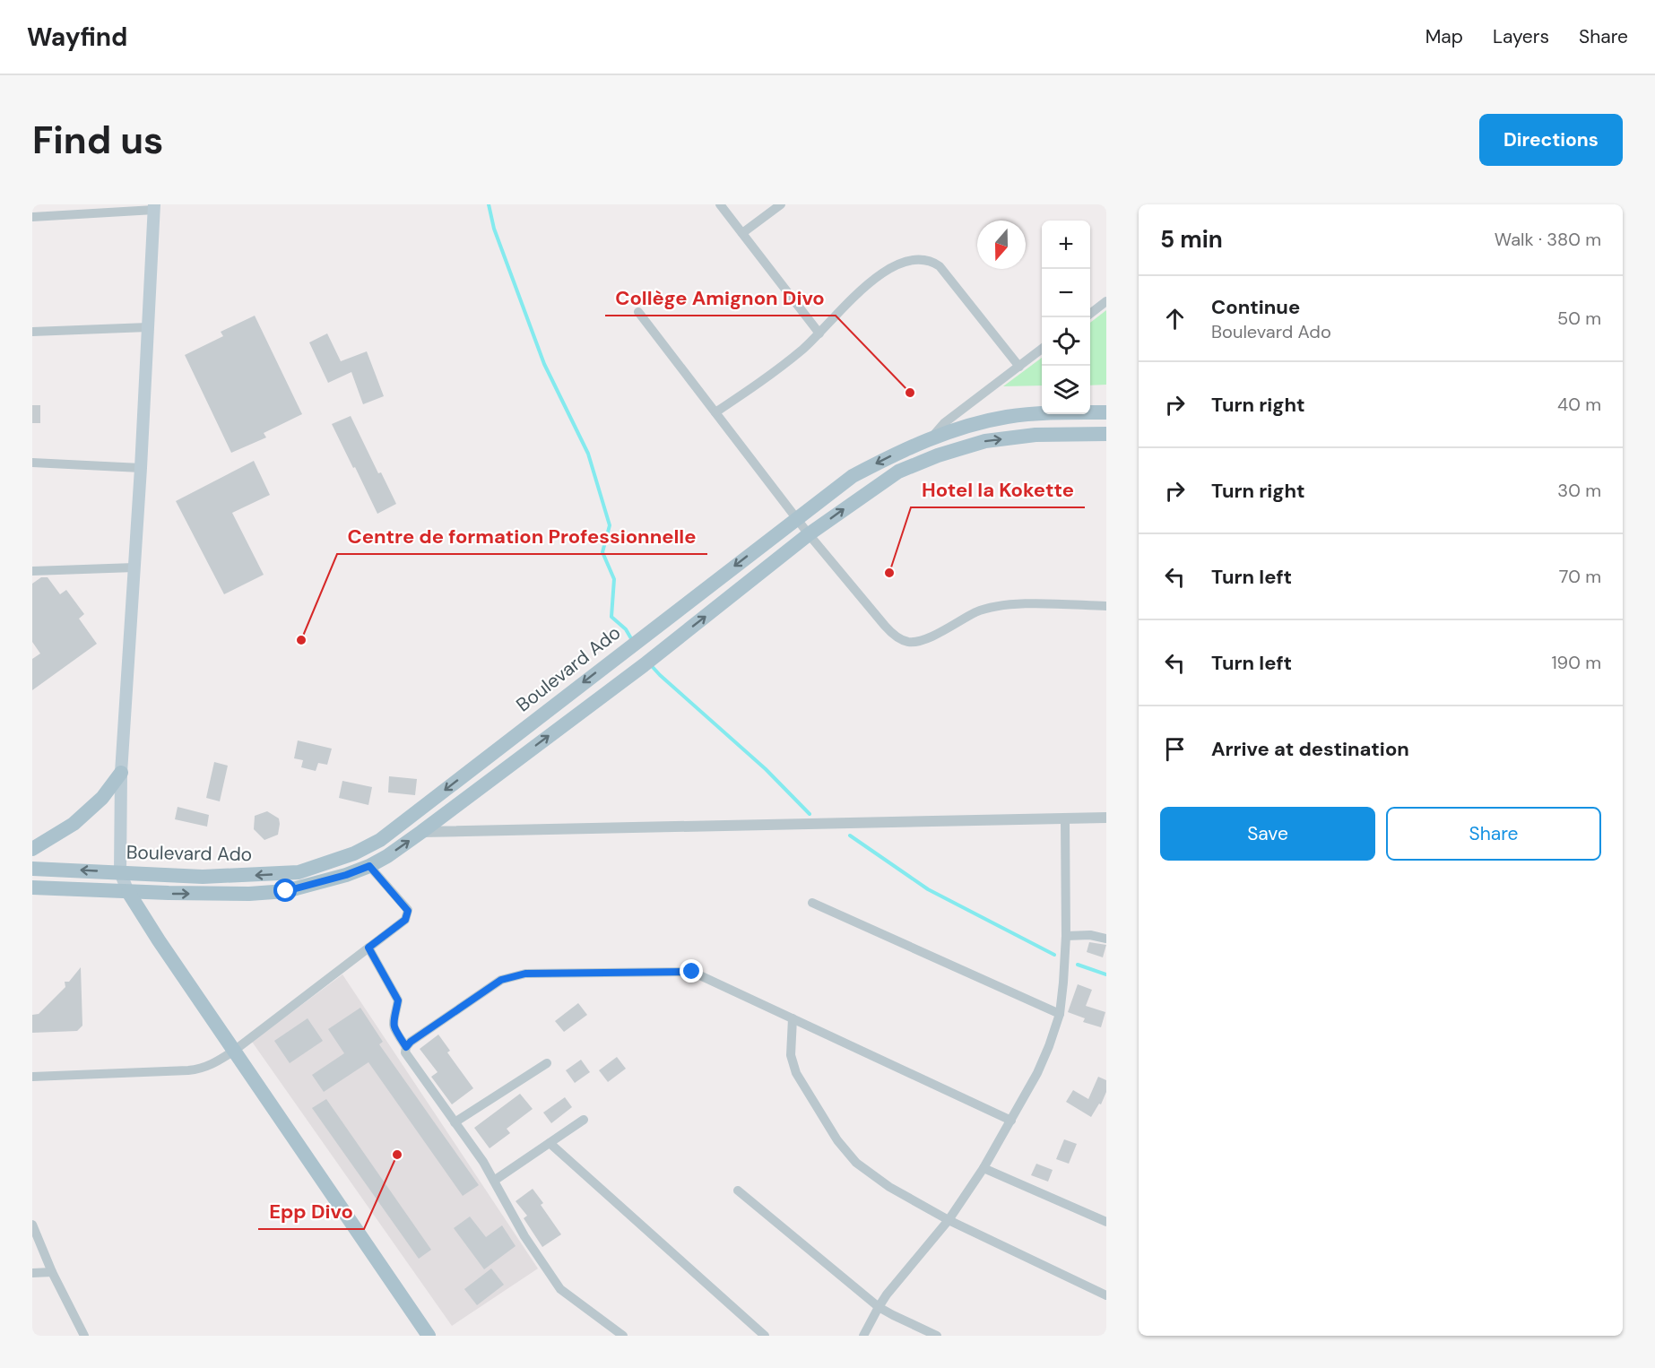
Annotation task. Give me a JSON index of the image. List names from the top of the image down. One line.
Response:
{"streets":{"main road":["Boulevard Ado"]},"places":["Collège Amignon Divo","Hotel la Kokette","Centre de formation Professionnelle","Epp Divo"],"north":"bottom","page":{"header":"Wayfind","nav":["Map","Layers","Share"],"buttons":["Directions",["Save","Share"]],"title":"Find us","heading":["5 min","Walk · 380 m"],"map_buttons":["+","−"],"list":[["Continue","Boulevard Ado","50 m"],["Turn right","40 m"],["Turn right","30 m"],["Turn left","70 m"],["Turn left","190 m"],"Arrive at destination"]}}
